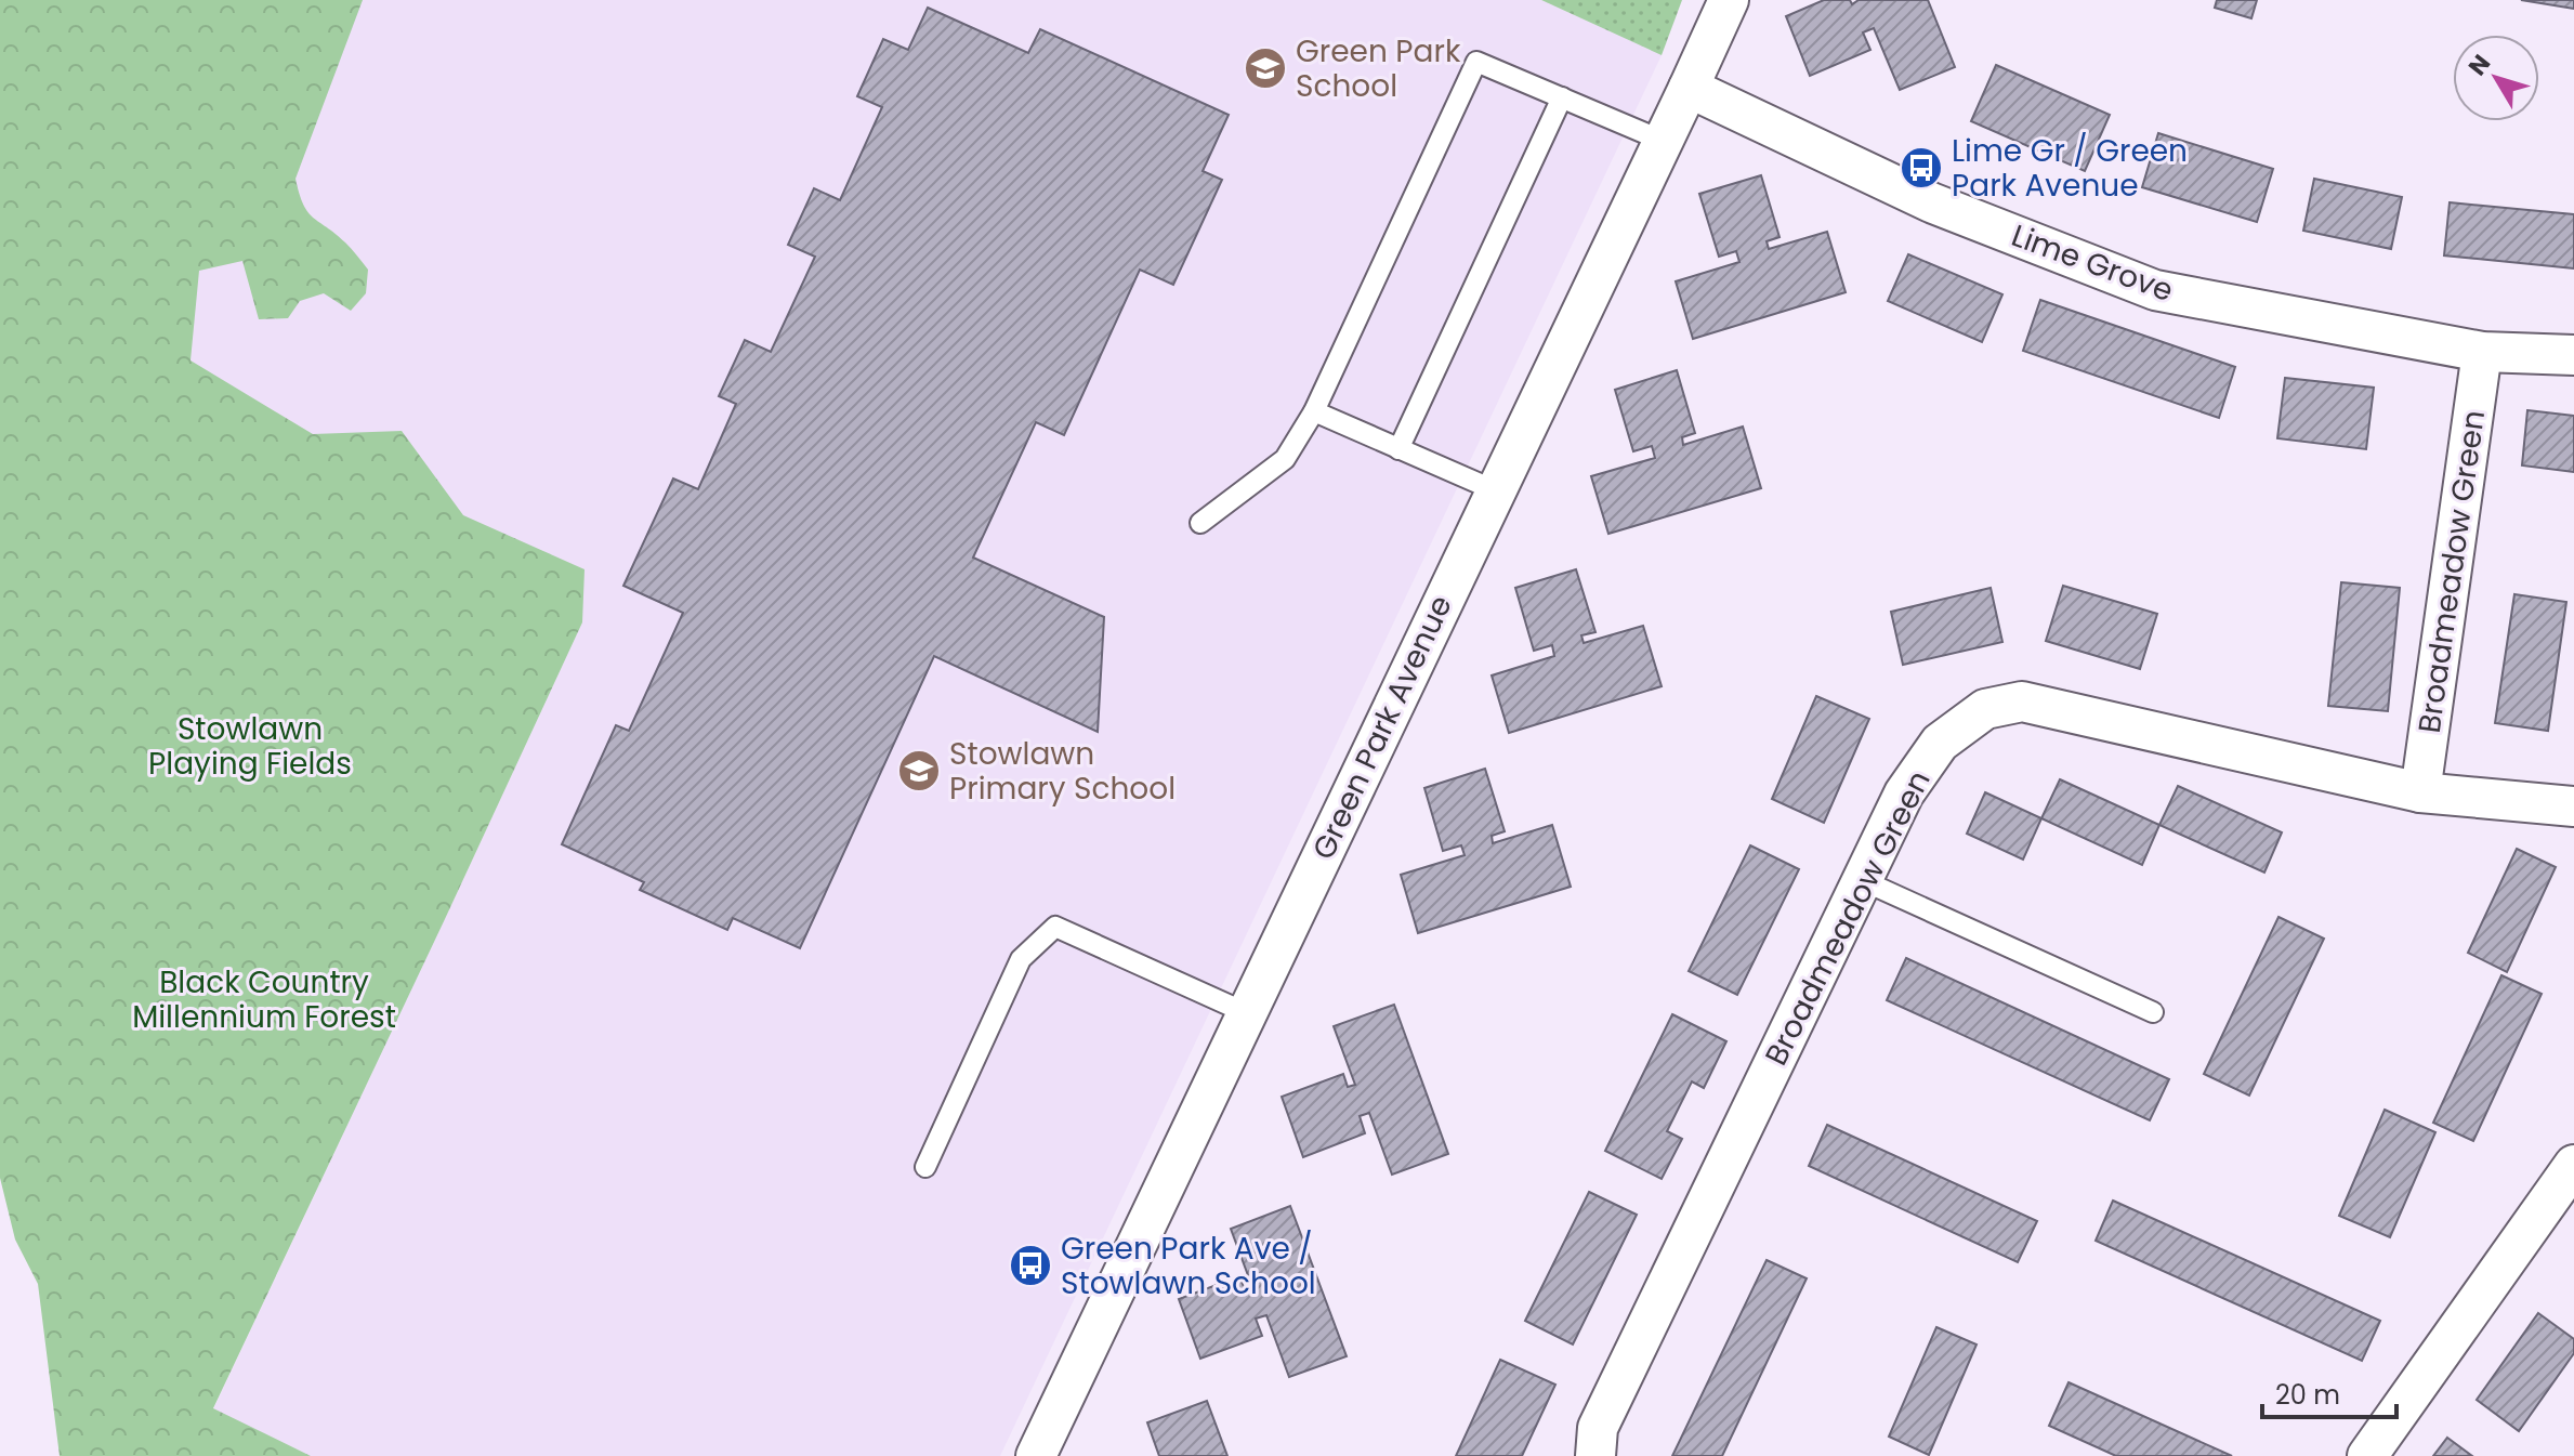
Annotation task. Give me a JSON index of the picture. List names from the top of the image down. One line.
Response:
{"streets":{"street":["Lime Grove","Broadmeadow Green","Green Park Avenue"]},"crossings":[["Lime Grove","Broadmeadow Green"],["Lime Grove","Green Park Avenue"]],"parks":["Stowlawn Playing Fields","Black Country Millennium Forest"],"places":{"school or university":["Green Park School","Stowlawn Primary School"],"bus stop":["Lime Gr / Green Park Avenue","Green Park Ave / Stowlawn School"]},"scale_bar":"20 m","north":"top left"}
